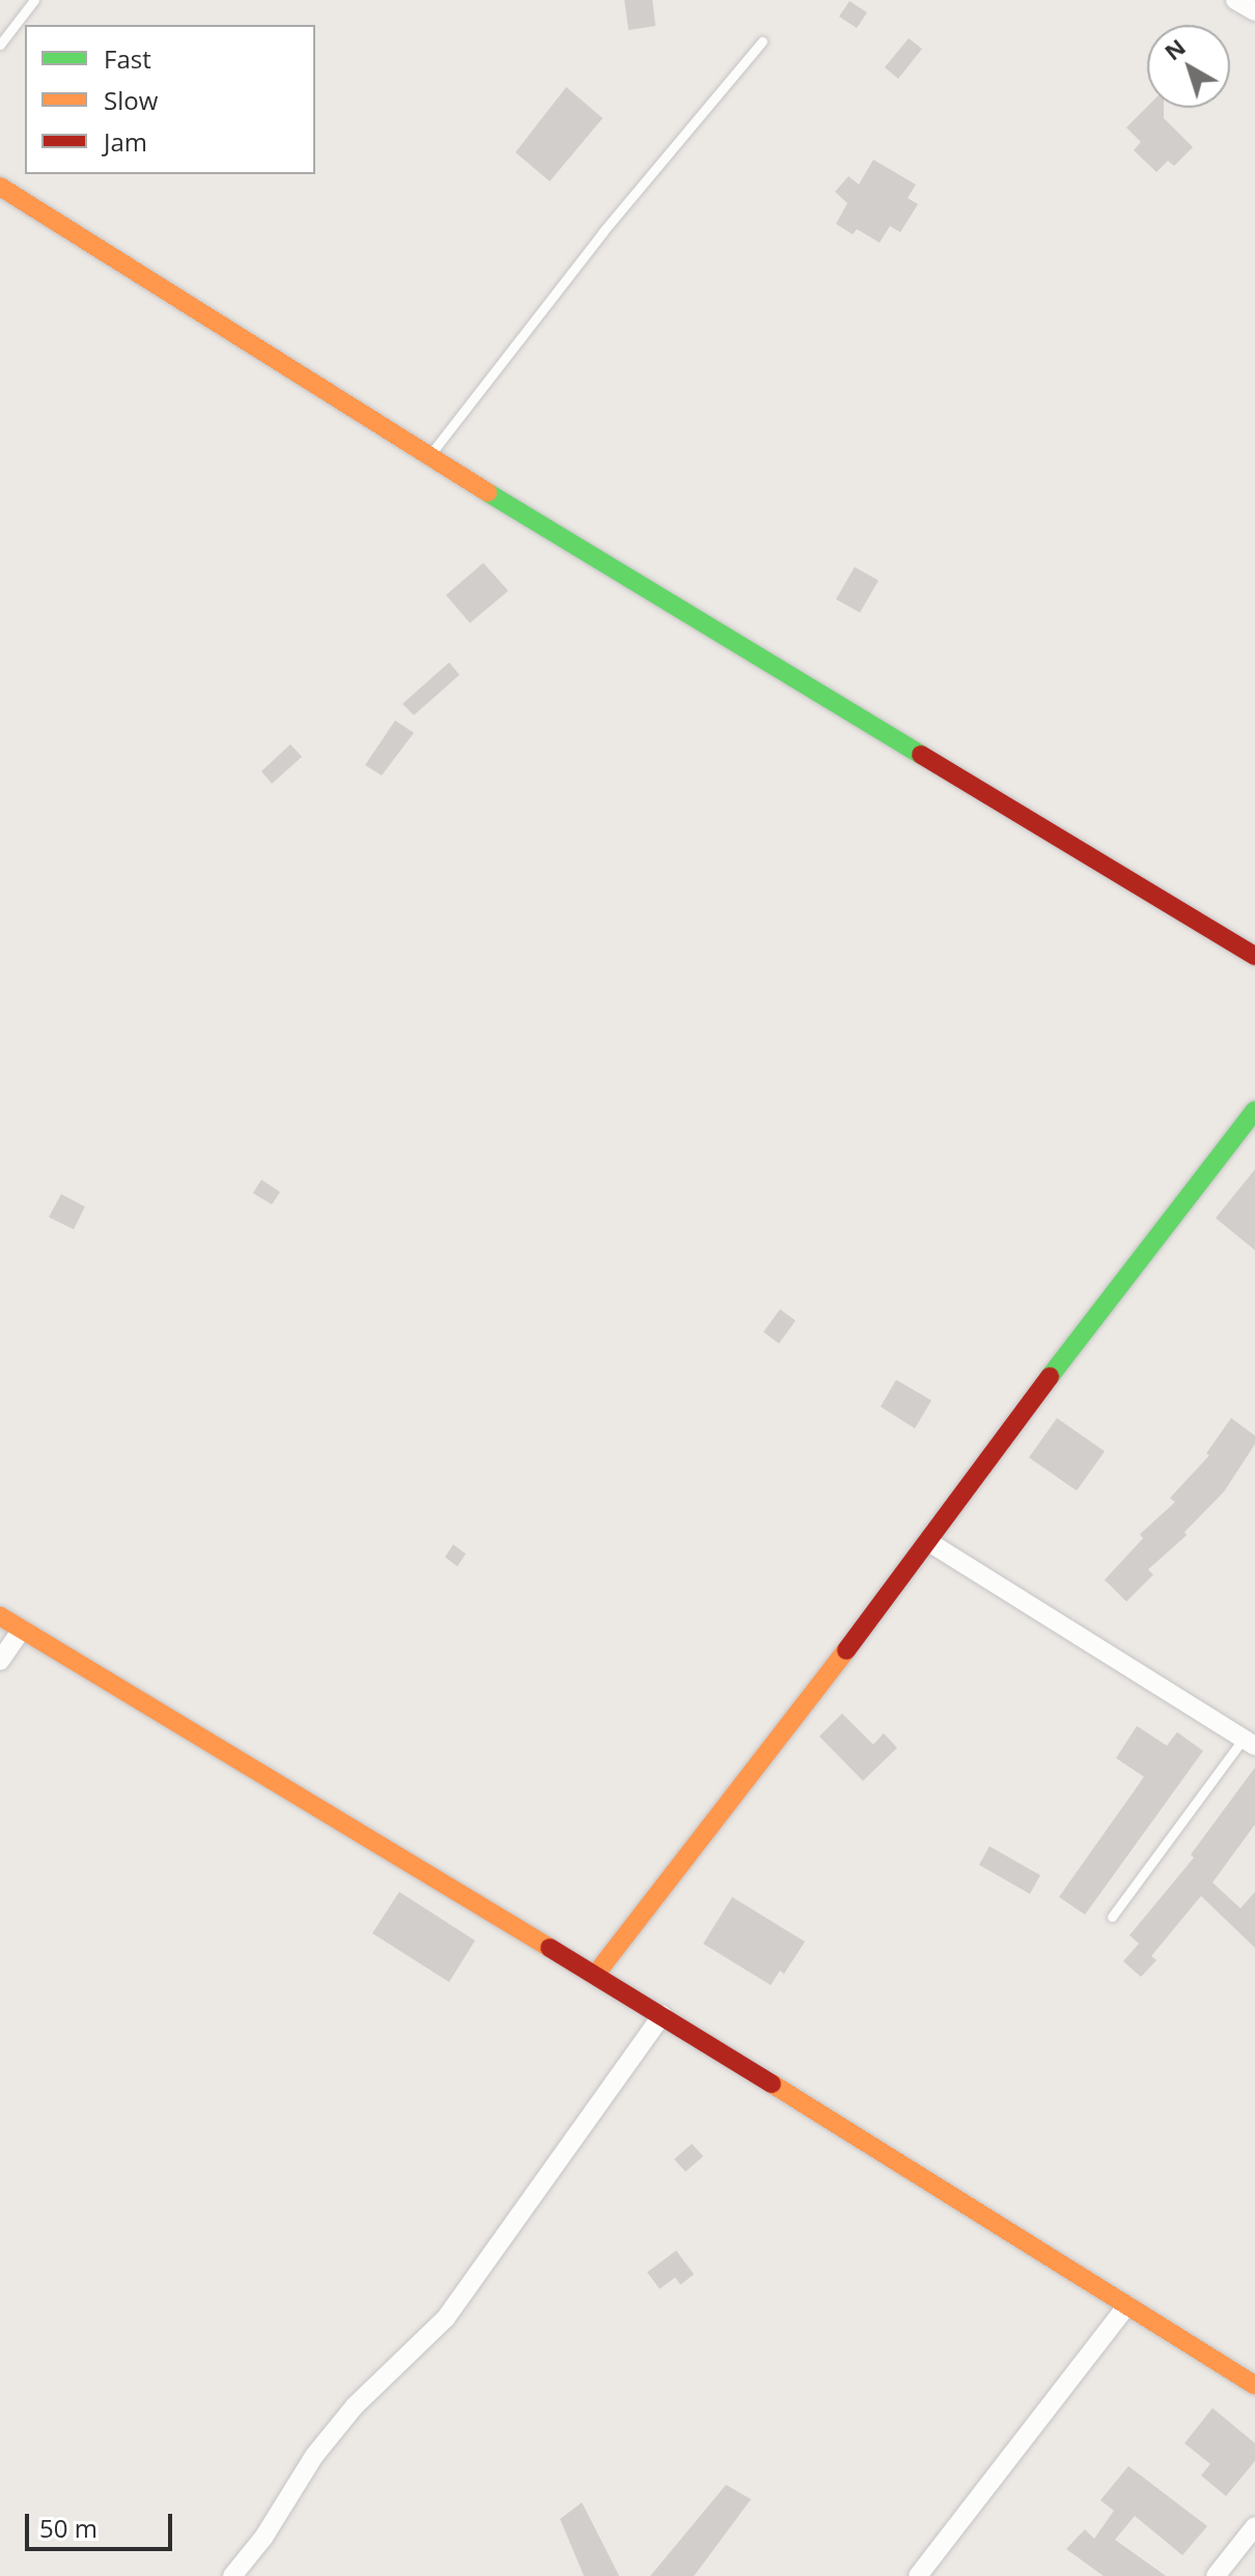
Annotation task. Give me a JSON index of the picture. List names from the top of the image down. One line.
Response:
{"legend":["Fast","Slow","Jam"],"scale_bar":"50 m","north":"top left"}
